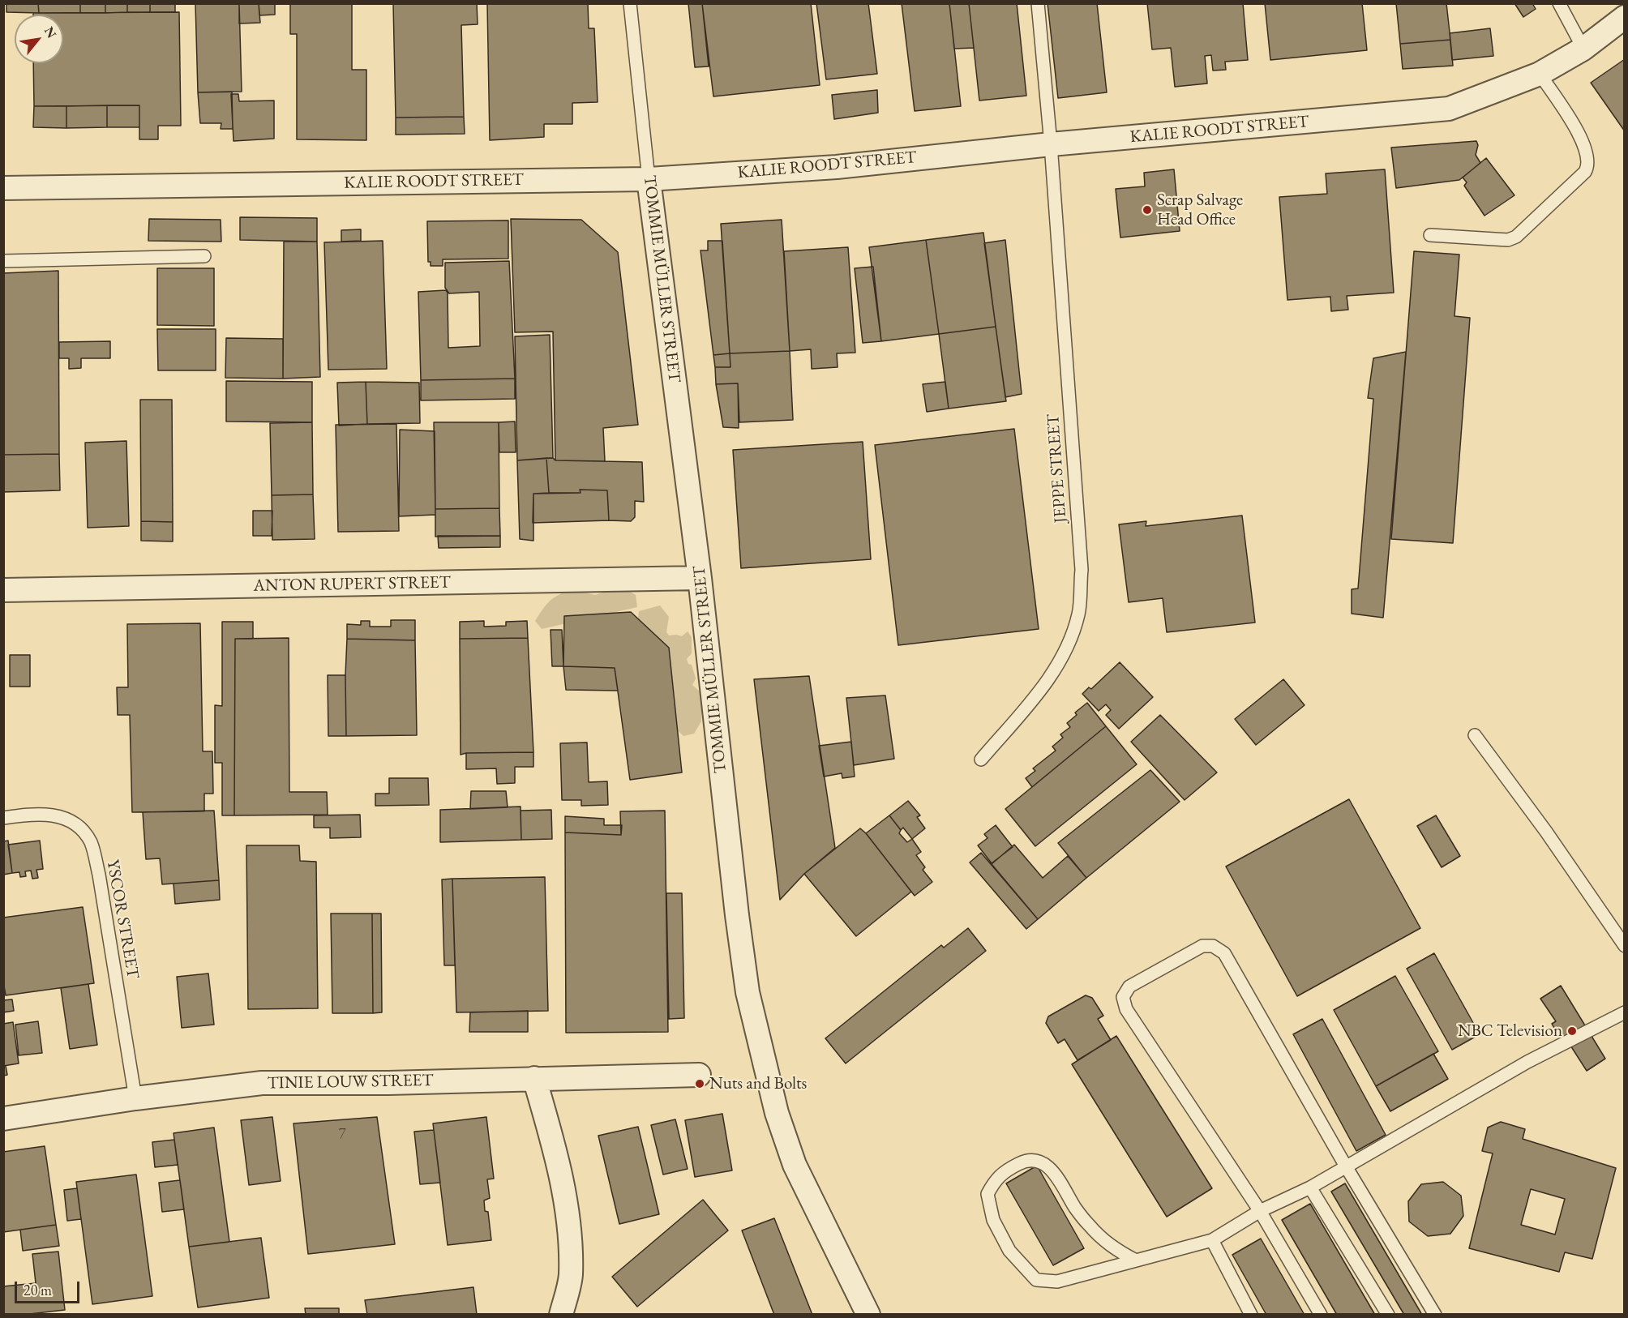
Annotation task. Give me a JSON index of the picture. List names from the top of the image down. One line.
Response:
{"streets":{"street":["KALIE ROODT STREET","TOMMIE MÜLLER STREET","ANTON RUPERT STREET","TINIE LOUW STREET"],"lane":["JEPPE STREET","YSCOR STREET"]},"crossings":[["KALIE ROODT STREET","TOMMIE MÜLLER STREET"],["KALIE ROODT STREET","JEPPE STREET"],["TOMMIE MÜLLER STREET","ANTON RUPERT STREET"],["YSCOR STREET","TINIE LOUW STREET"]],"places":["Scrap Salvage Head Office","NBC Television","Nuts and Bolts"],"house_numbers":["7"],"scale_bar":"20 m","north":"top right"}
